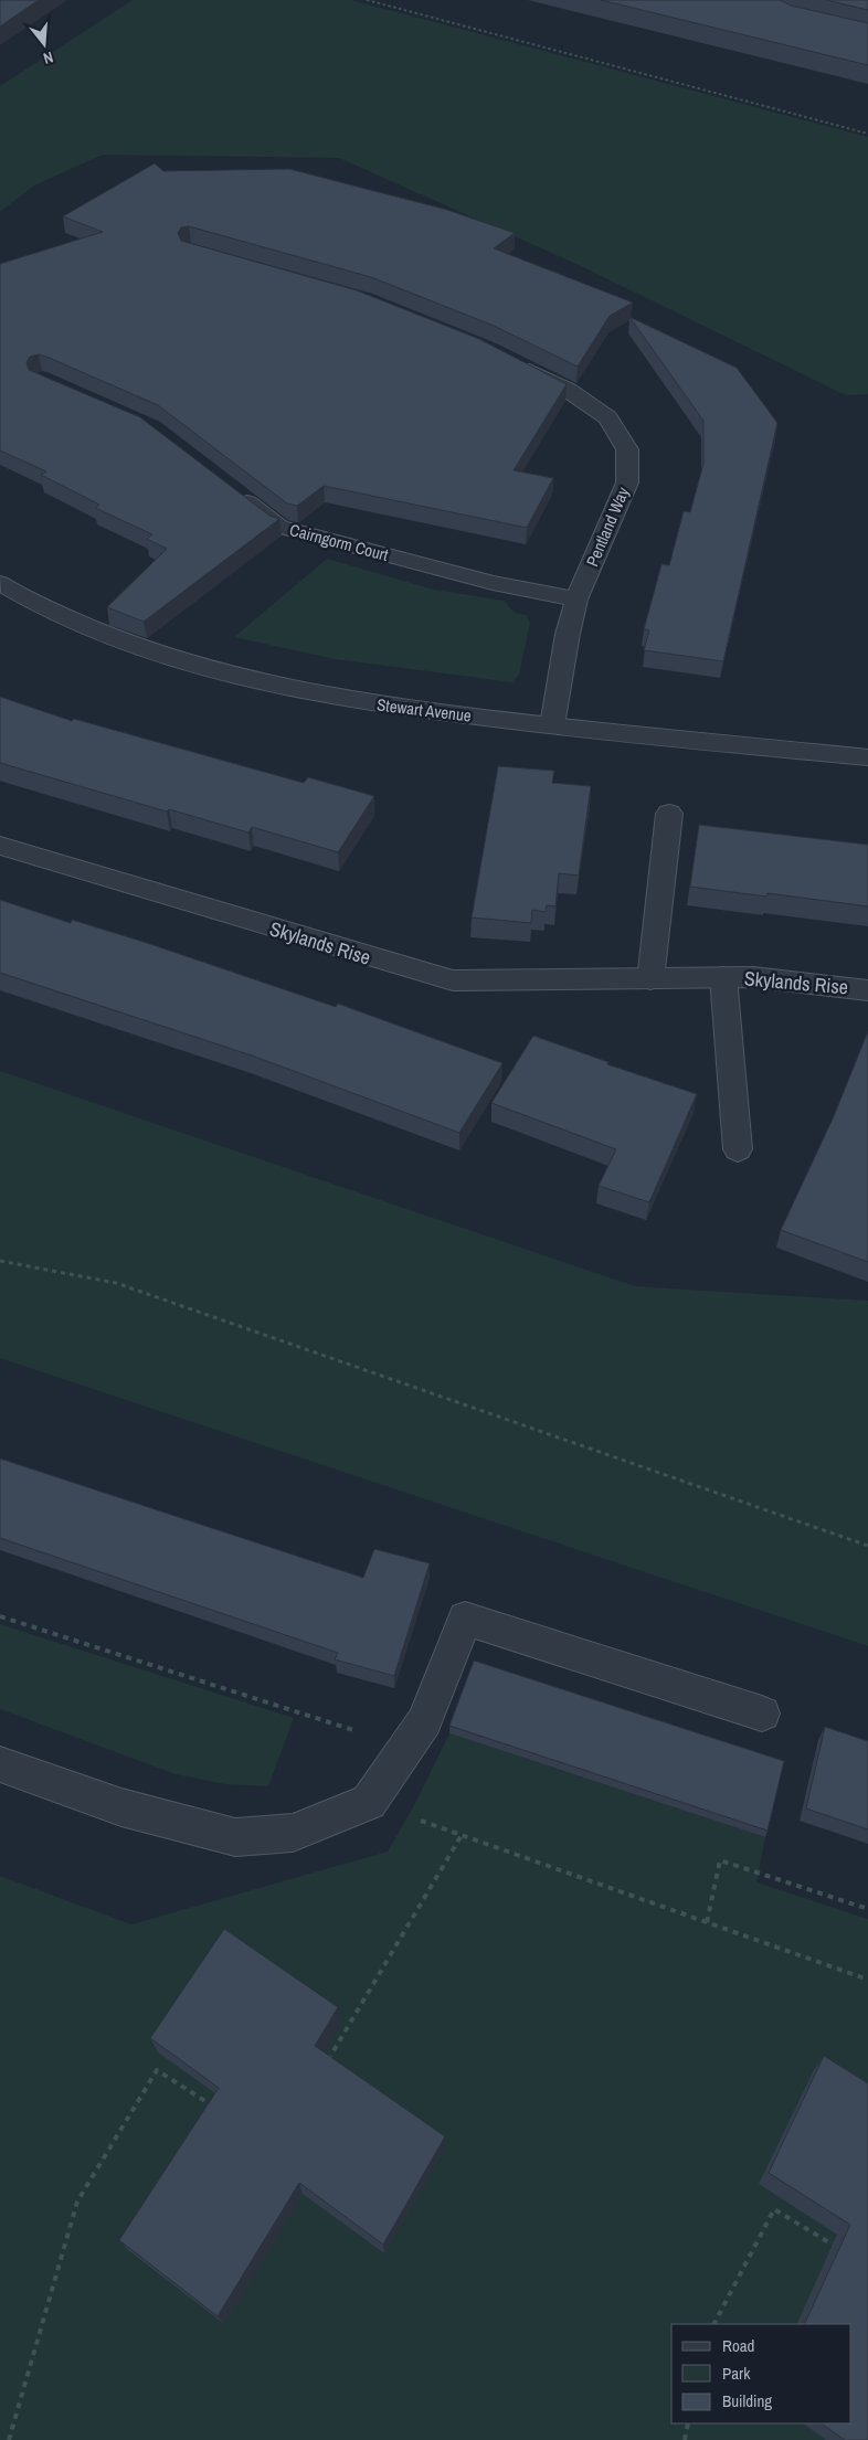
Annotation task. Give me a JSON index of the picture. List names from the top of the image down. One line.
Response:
{"streets":{"street":["Pentland Way","Cairngorm Court","Stewart Avenue","Skylands Rise"]},"crossings":[["Pentland Way","Cairngorm Court"],["Pentland Way","Stewart Avenue"]],"legend":["Road","Park","Building"],"north":"bottom"}
